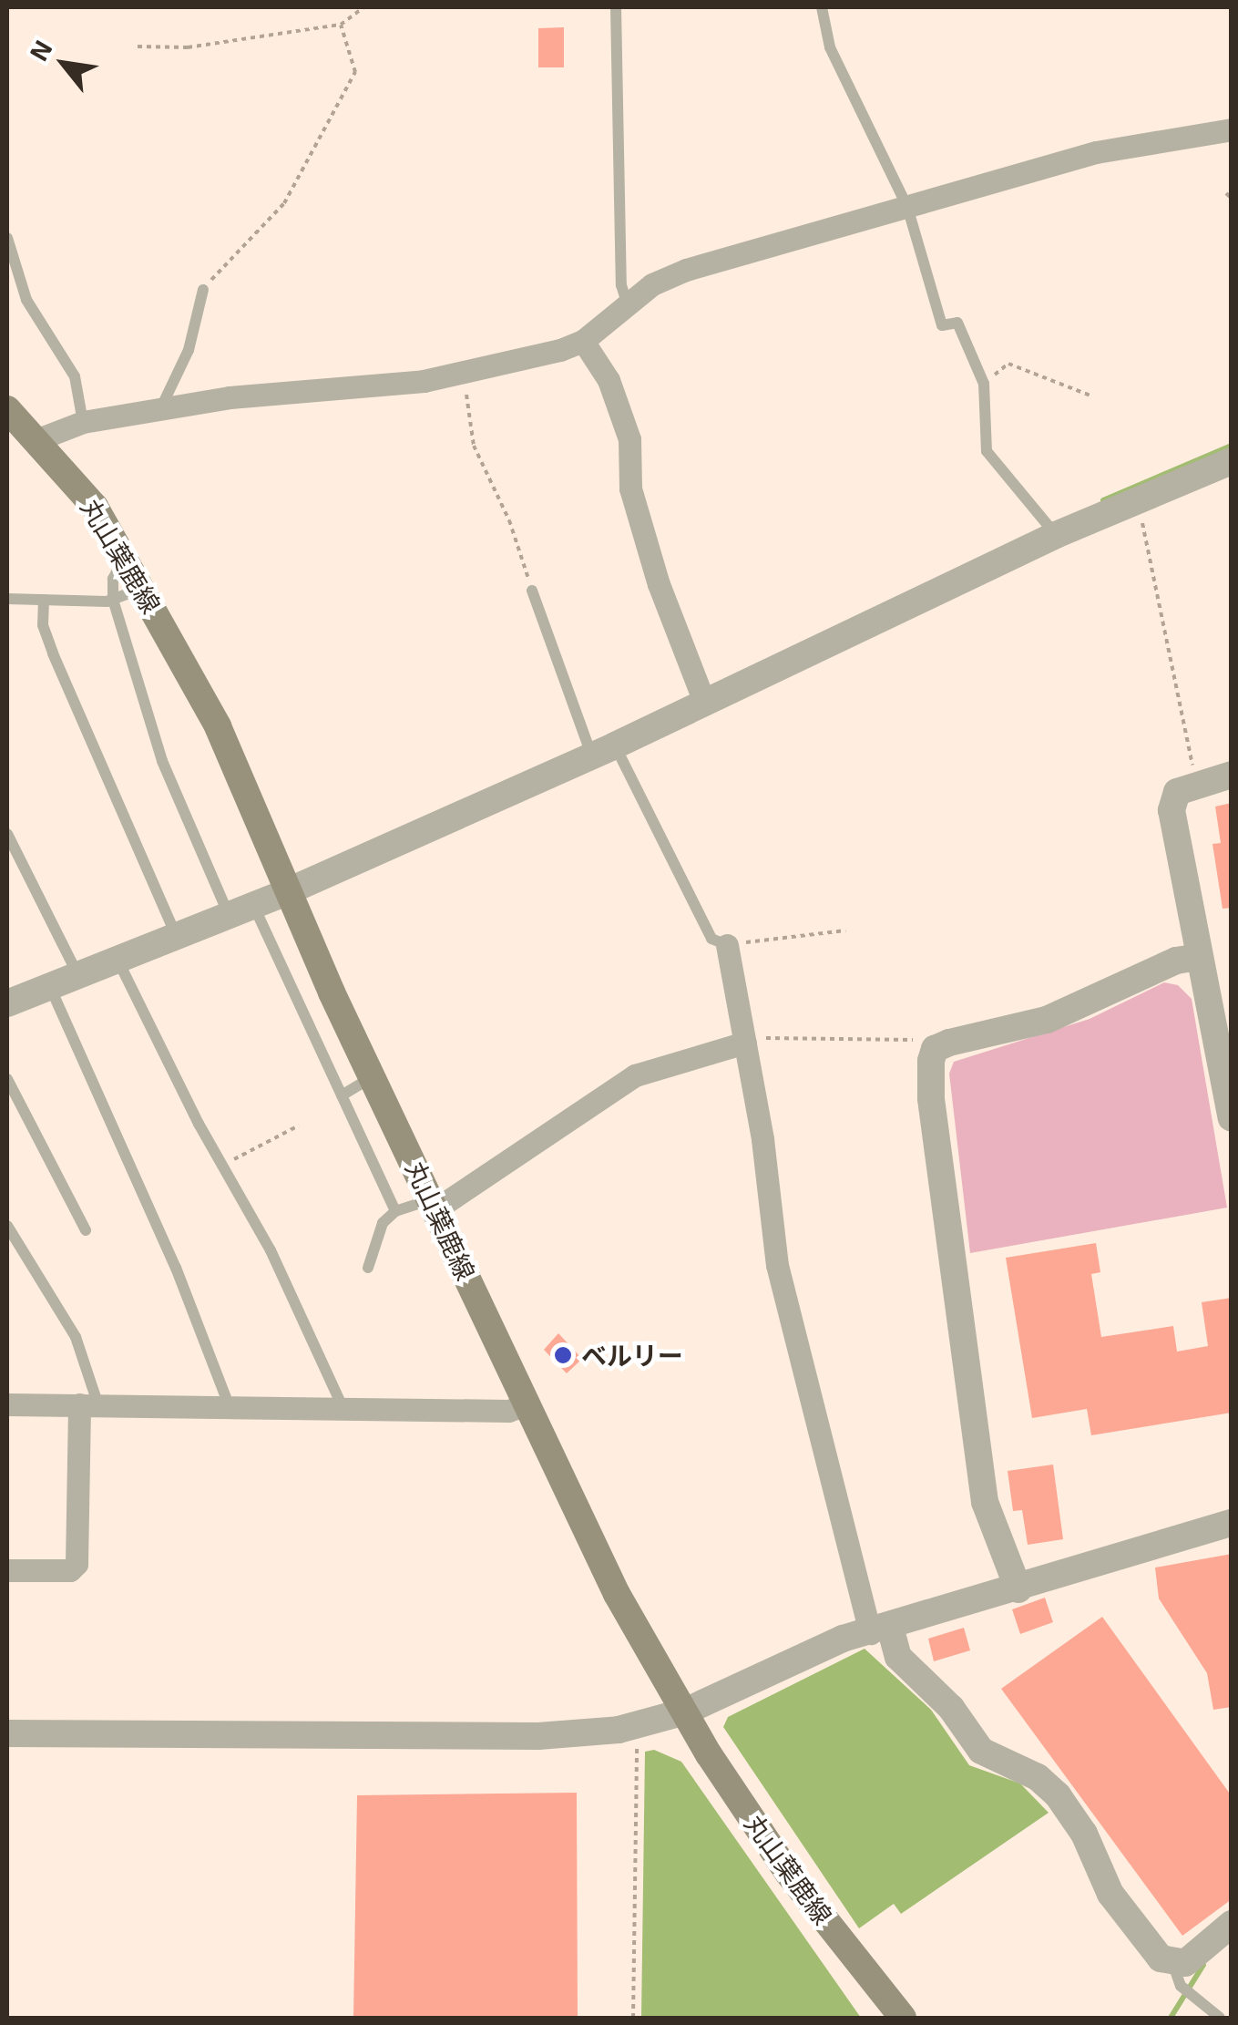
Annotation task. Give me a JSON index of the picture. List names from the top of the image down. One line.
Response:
{"streets":{"main road":["丸山葉鹿線"]},"places":["ベルリー"],"north":"top left"}
